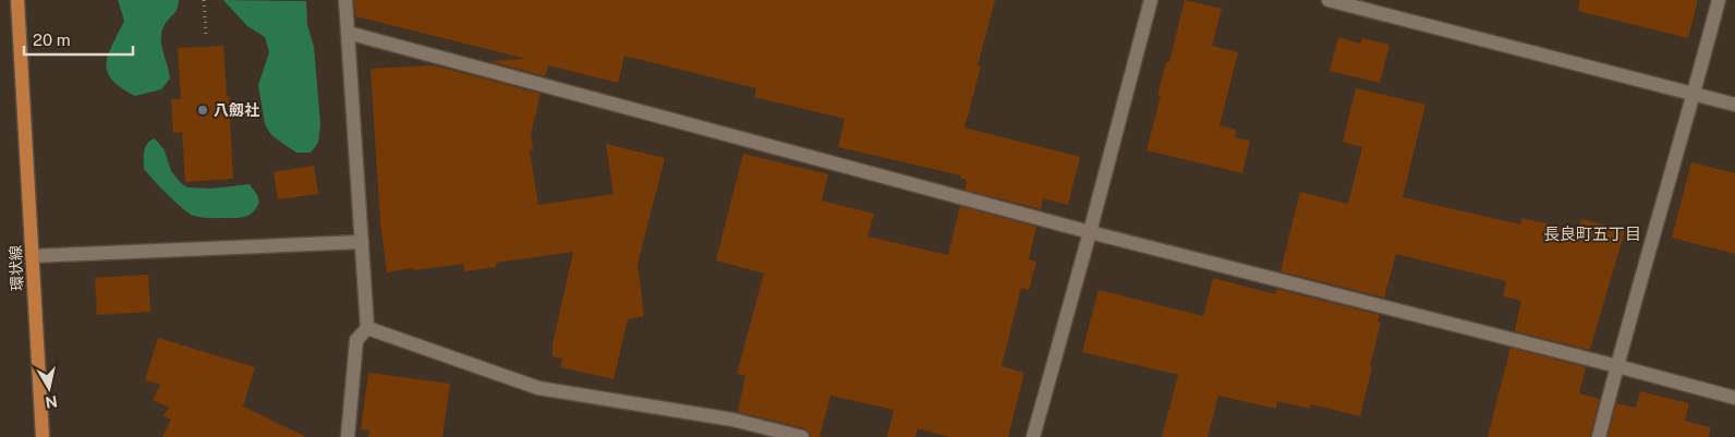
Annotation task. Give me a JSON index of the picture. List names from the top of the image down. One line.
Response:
{"streets":{"main road":["環状線"]},"districts":["長良町五丁目"],"places":["八劔社"],"scale_bar":"20 m","north":"bottom"}
